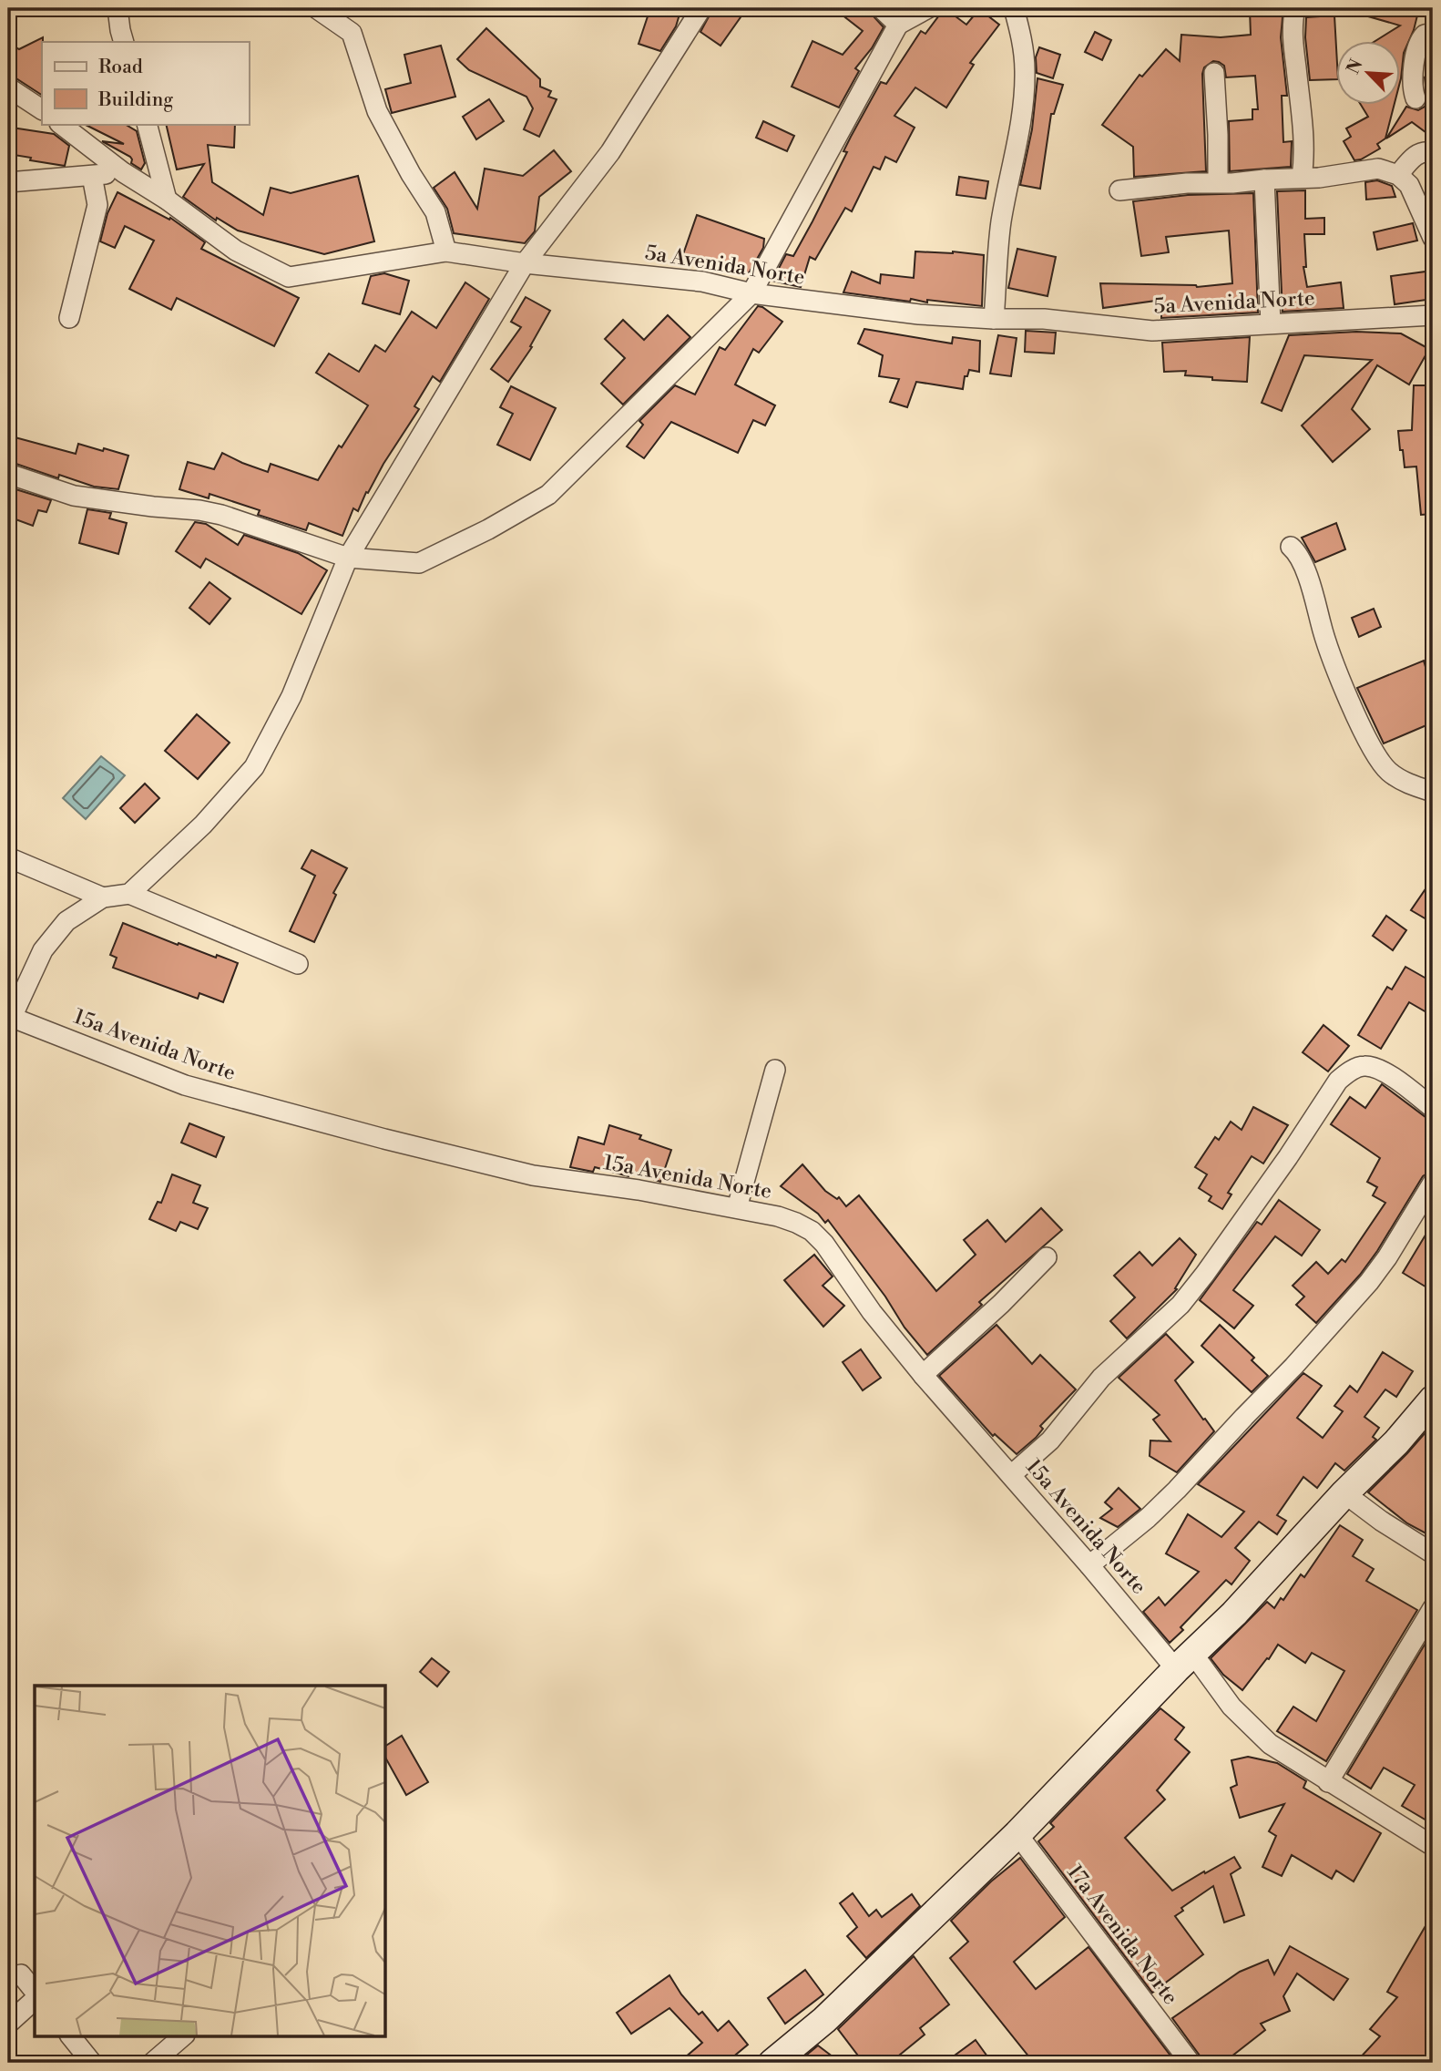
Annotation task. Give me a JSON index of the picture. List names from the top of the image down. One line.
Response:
{"streets":{"street":["5a Avenida Norte","15a Avenida Norte","17a Avenida Norte"]},"legend":["Road","Building"],"north":"top left"}
